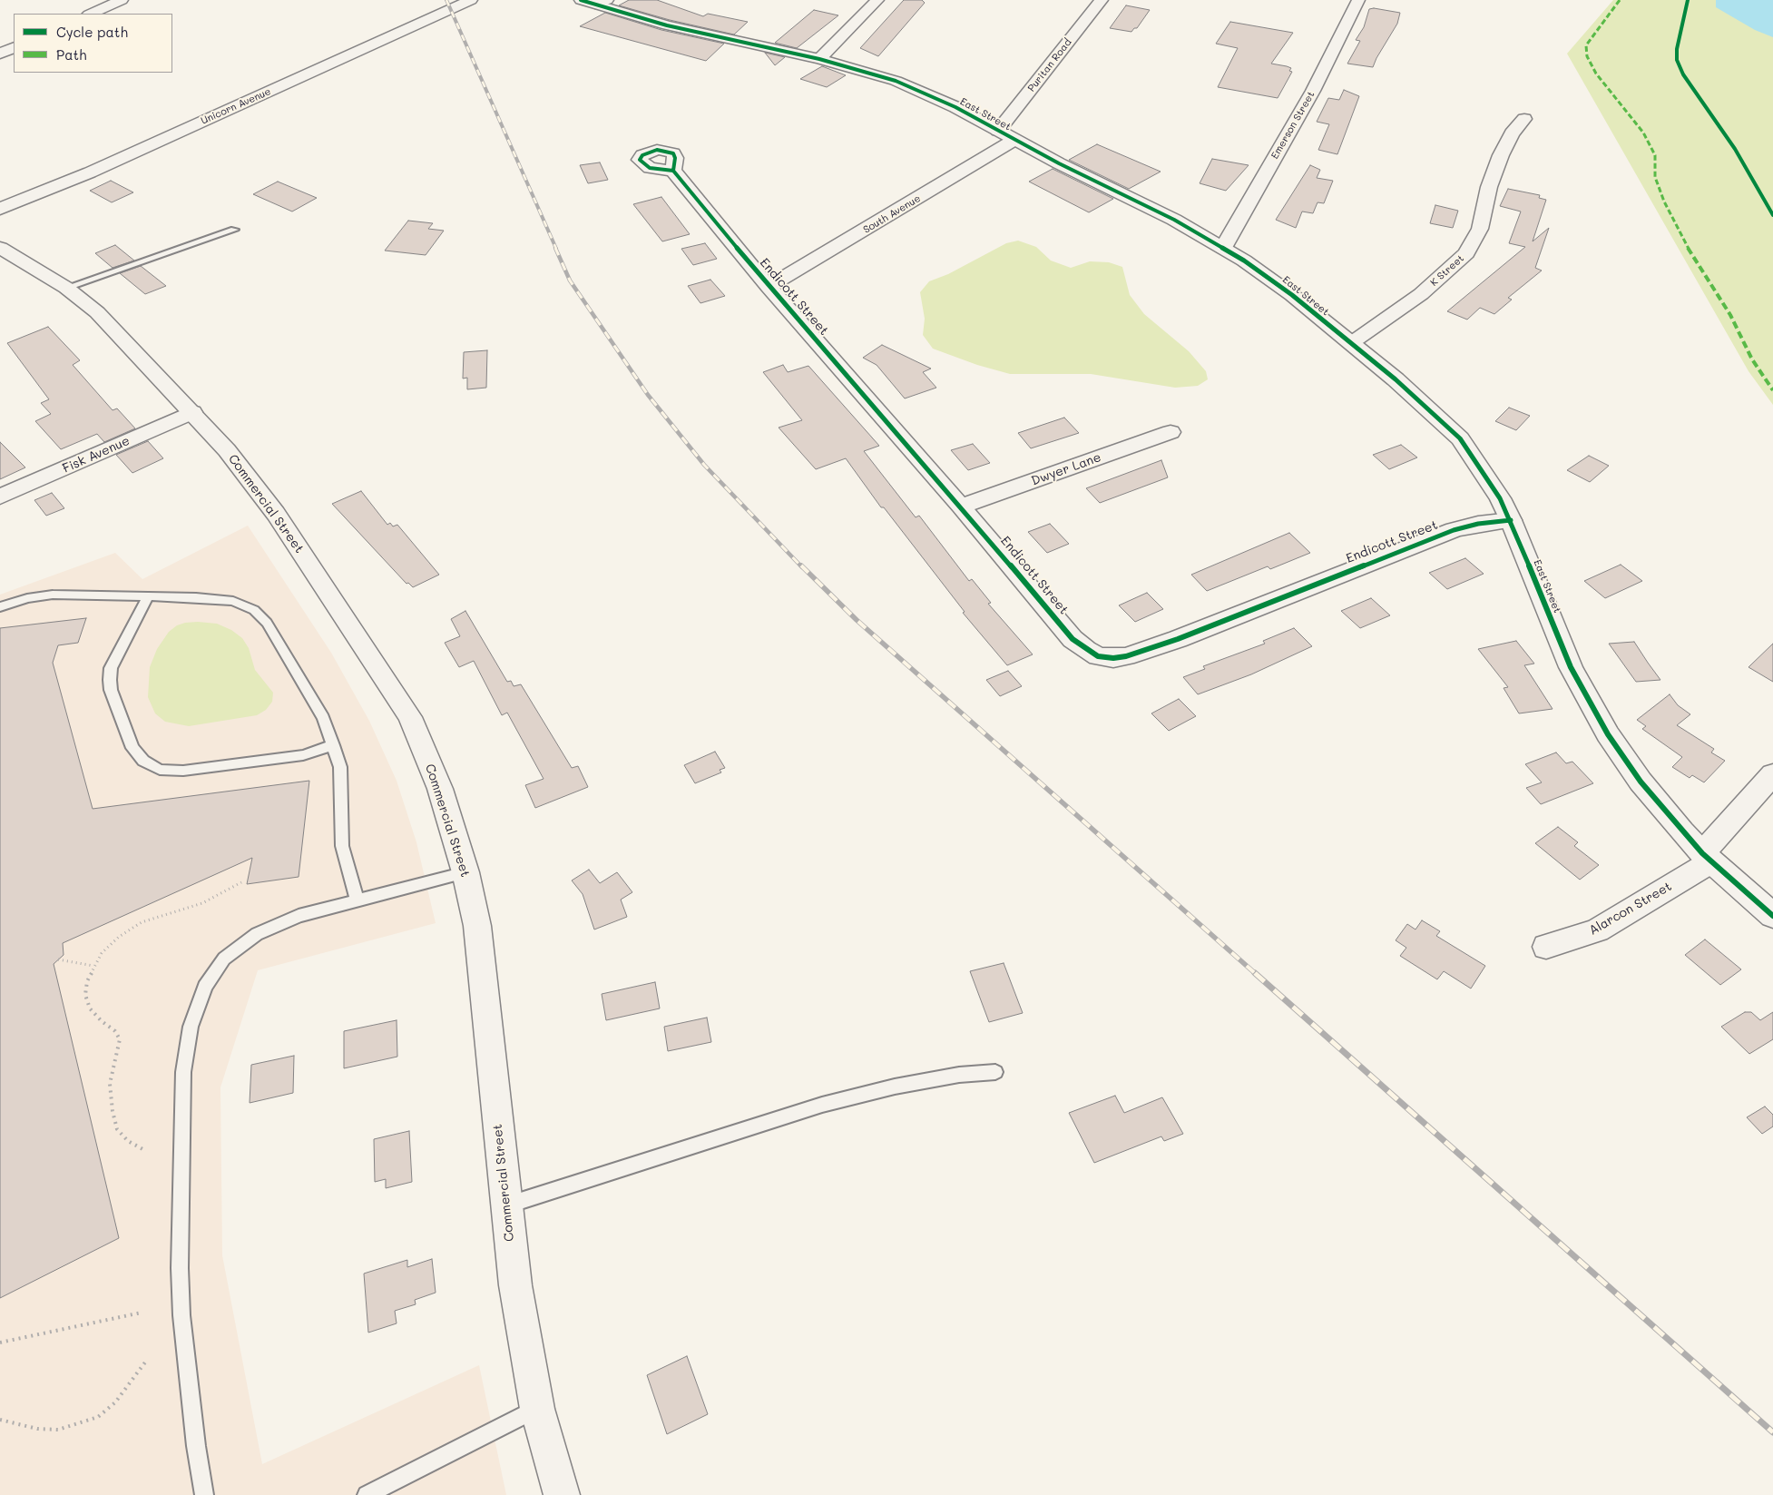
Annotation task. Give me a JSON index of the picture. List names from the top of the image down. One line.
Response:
{"streets":{"street":["Puritan Road","Unicorn Avenue","East Street","Emerson Street","South Avenue","K Street","Endicott Street","Fisk Avenue","Dwyer Lane","Commercial Street","Alarcon Street"]},"crossings":[["Puritan Road","East Street"],["East Street","Emerson Street"],["East Street","South Avenue"],["East Street","K Street"],["East Street","Endicott Street"],["East Street","Alarcon Street"],["South Avenue","Endicott Street"],["Endicott Street","Dwyer Lane"],["Fisk Avenue","Commercial Street"]],"legend":["Cycle path","Path"]}
